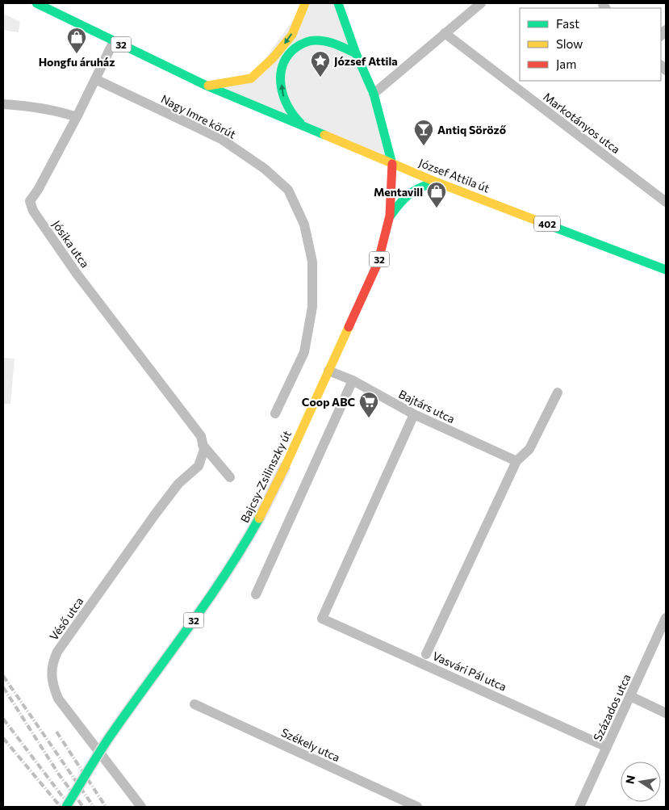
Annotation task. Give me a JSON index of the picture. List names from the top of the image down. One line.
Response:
{"streets":{"main road":["32","József Attila út","402","Bajcsy-Zsilinszky út"],"street":["Nagy Imre körút","Markotányos utca","Jósika utca","Bajtárs utca","Véső utca","Vasvári Pál utca","Százados utca","Székely utca"]},"crossings":[["32","József Attila út"],["32","Jósika utca"],["32","Bajcsy-Zsilinszky út"],["Nagy Imre körút","Jósika utca"],["József Attila út","Bajcsy-Zsilinszky út"],["Jósika utca","Véső utca"],["Bajtárs utca","Bajcsy-Zsilinszky út"],["Bajtárs utca","Vasvári Pál utca"],["Vasvári Pál utca","Százados utca"]],"places":{"shop":["Hongfu áruház","Mentavill"],"place":["József Attila"],"bar":["Antiq Söröző"],"supermarket":["Coop ABC"]},"legend":["Fast","Slow","Jam"],"north":"left"}
